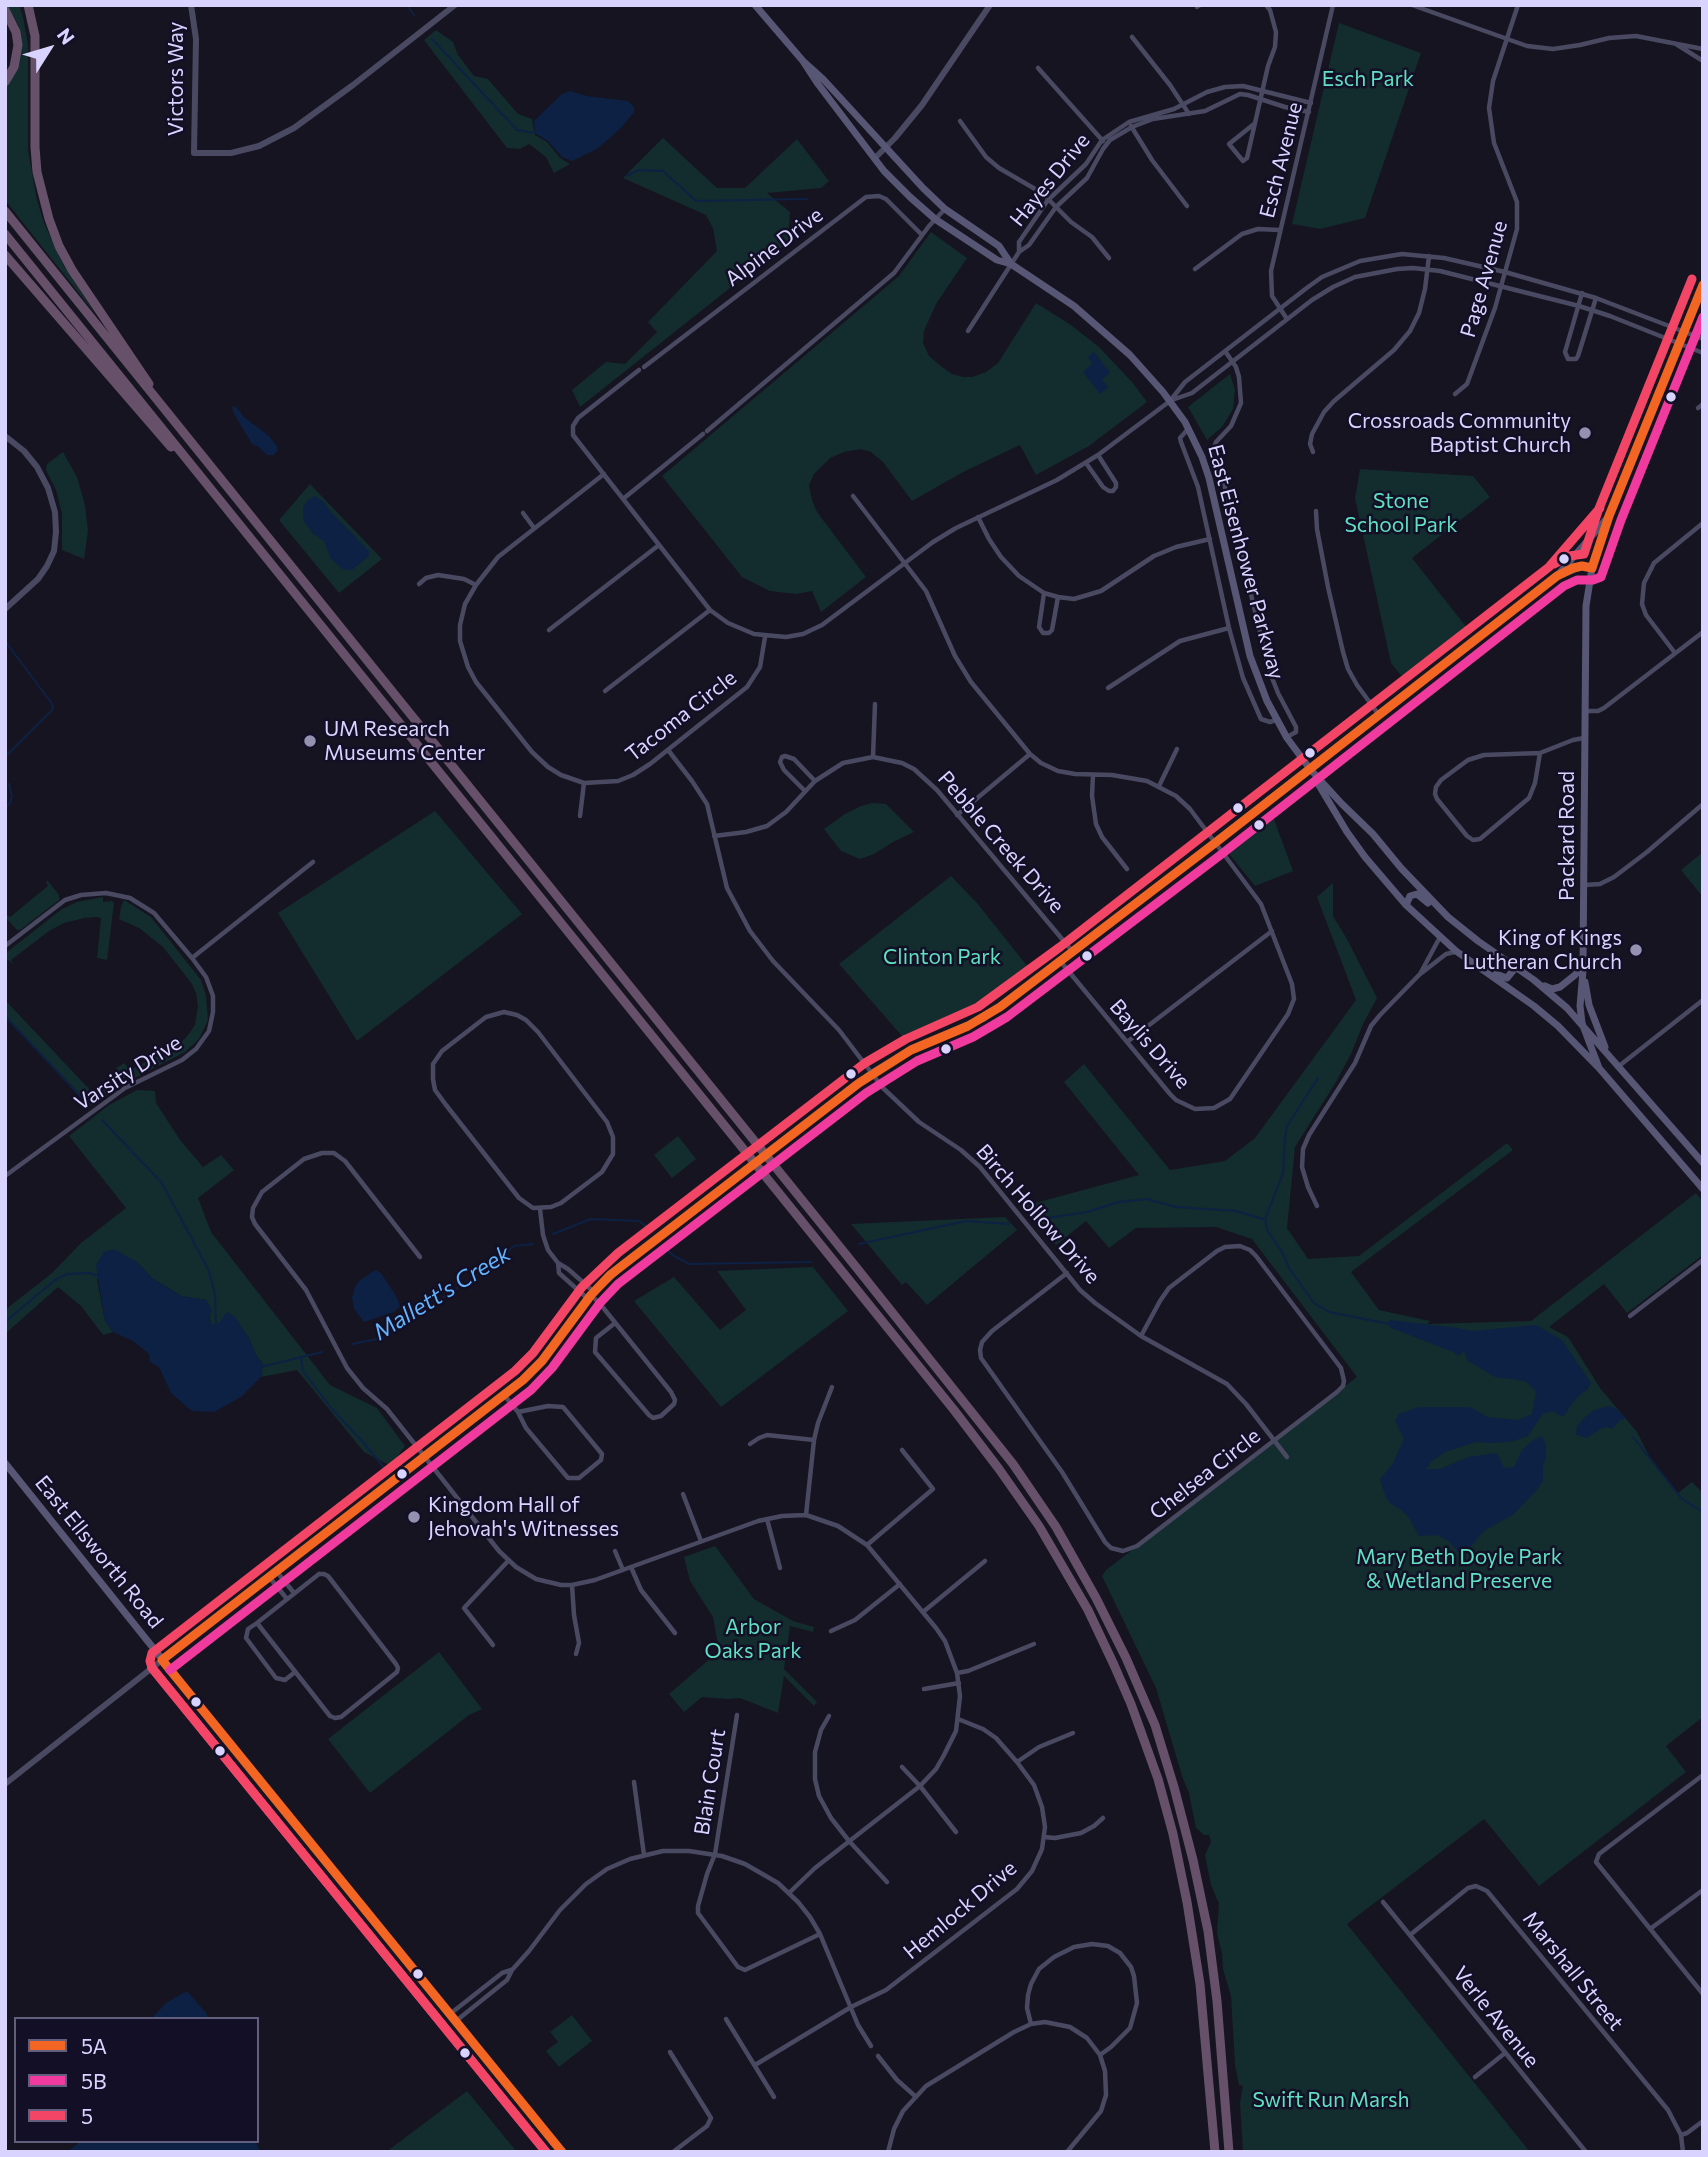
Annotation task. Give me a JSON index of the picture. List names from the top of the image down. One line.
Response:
{"streets":{"main road":["East Eisenhower Parkway","Packard Road","East Ellsworth Road"],"street":["Victors Way","Esch Avenue","Hayes Drive","Alpine Drive","Page Avenue","Tacoma Circle","Pebble Creek Drive","Baylis Drive","Varsity Drive","Birch Hollow Drive","Chelsea Circle","Blain Court","Hemlock Drive","Marshall Street","Verle Avenue"]},"crossings":[["Esch Avenue","Hayes Drive"],["Hayes Drive","East Eisenhower Parkway"],["Alpine Drive","Tacoma Circle"],["East Eisenhower Parkway","Packard Road"],["Tacoma Circle","Birch Hollow Drive"],["Pebble Creek Drive","Birch Hollow Drive"],["Birch Hollow Drive","Chelsea Circle"],["Marshall Street","Verle Avenue"]],"water":["Mallett's Creek"],"parks":["Esch Park","Stone School Park","Clinton Park","Mary Beth Doyle Park & Wetland Preserve","Arbor Oaks Park","Swift Run Marsh"],"places":["Crossroads Community Baptist Church","UM Research Museums Center","King of Kings Lutheran Church","Kingdom Hall of Jehovah's Witnesses"],"lines":["transit line 5","transit line 5A","transit line 5B"],"legend":["5A","5B","5"],"north":"top right"}
